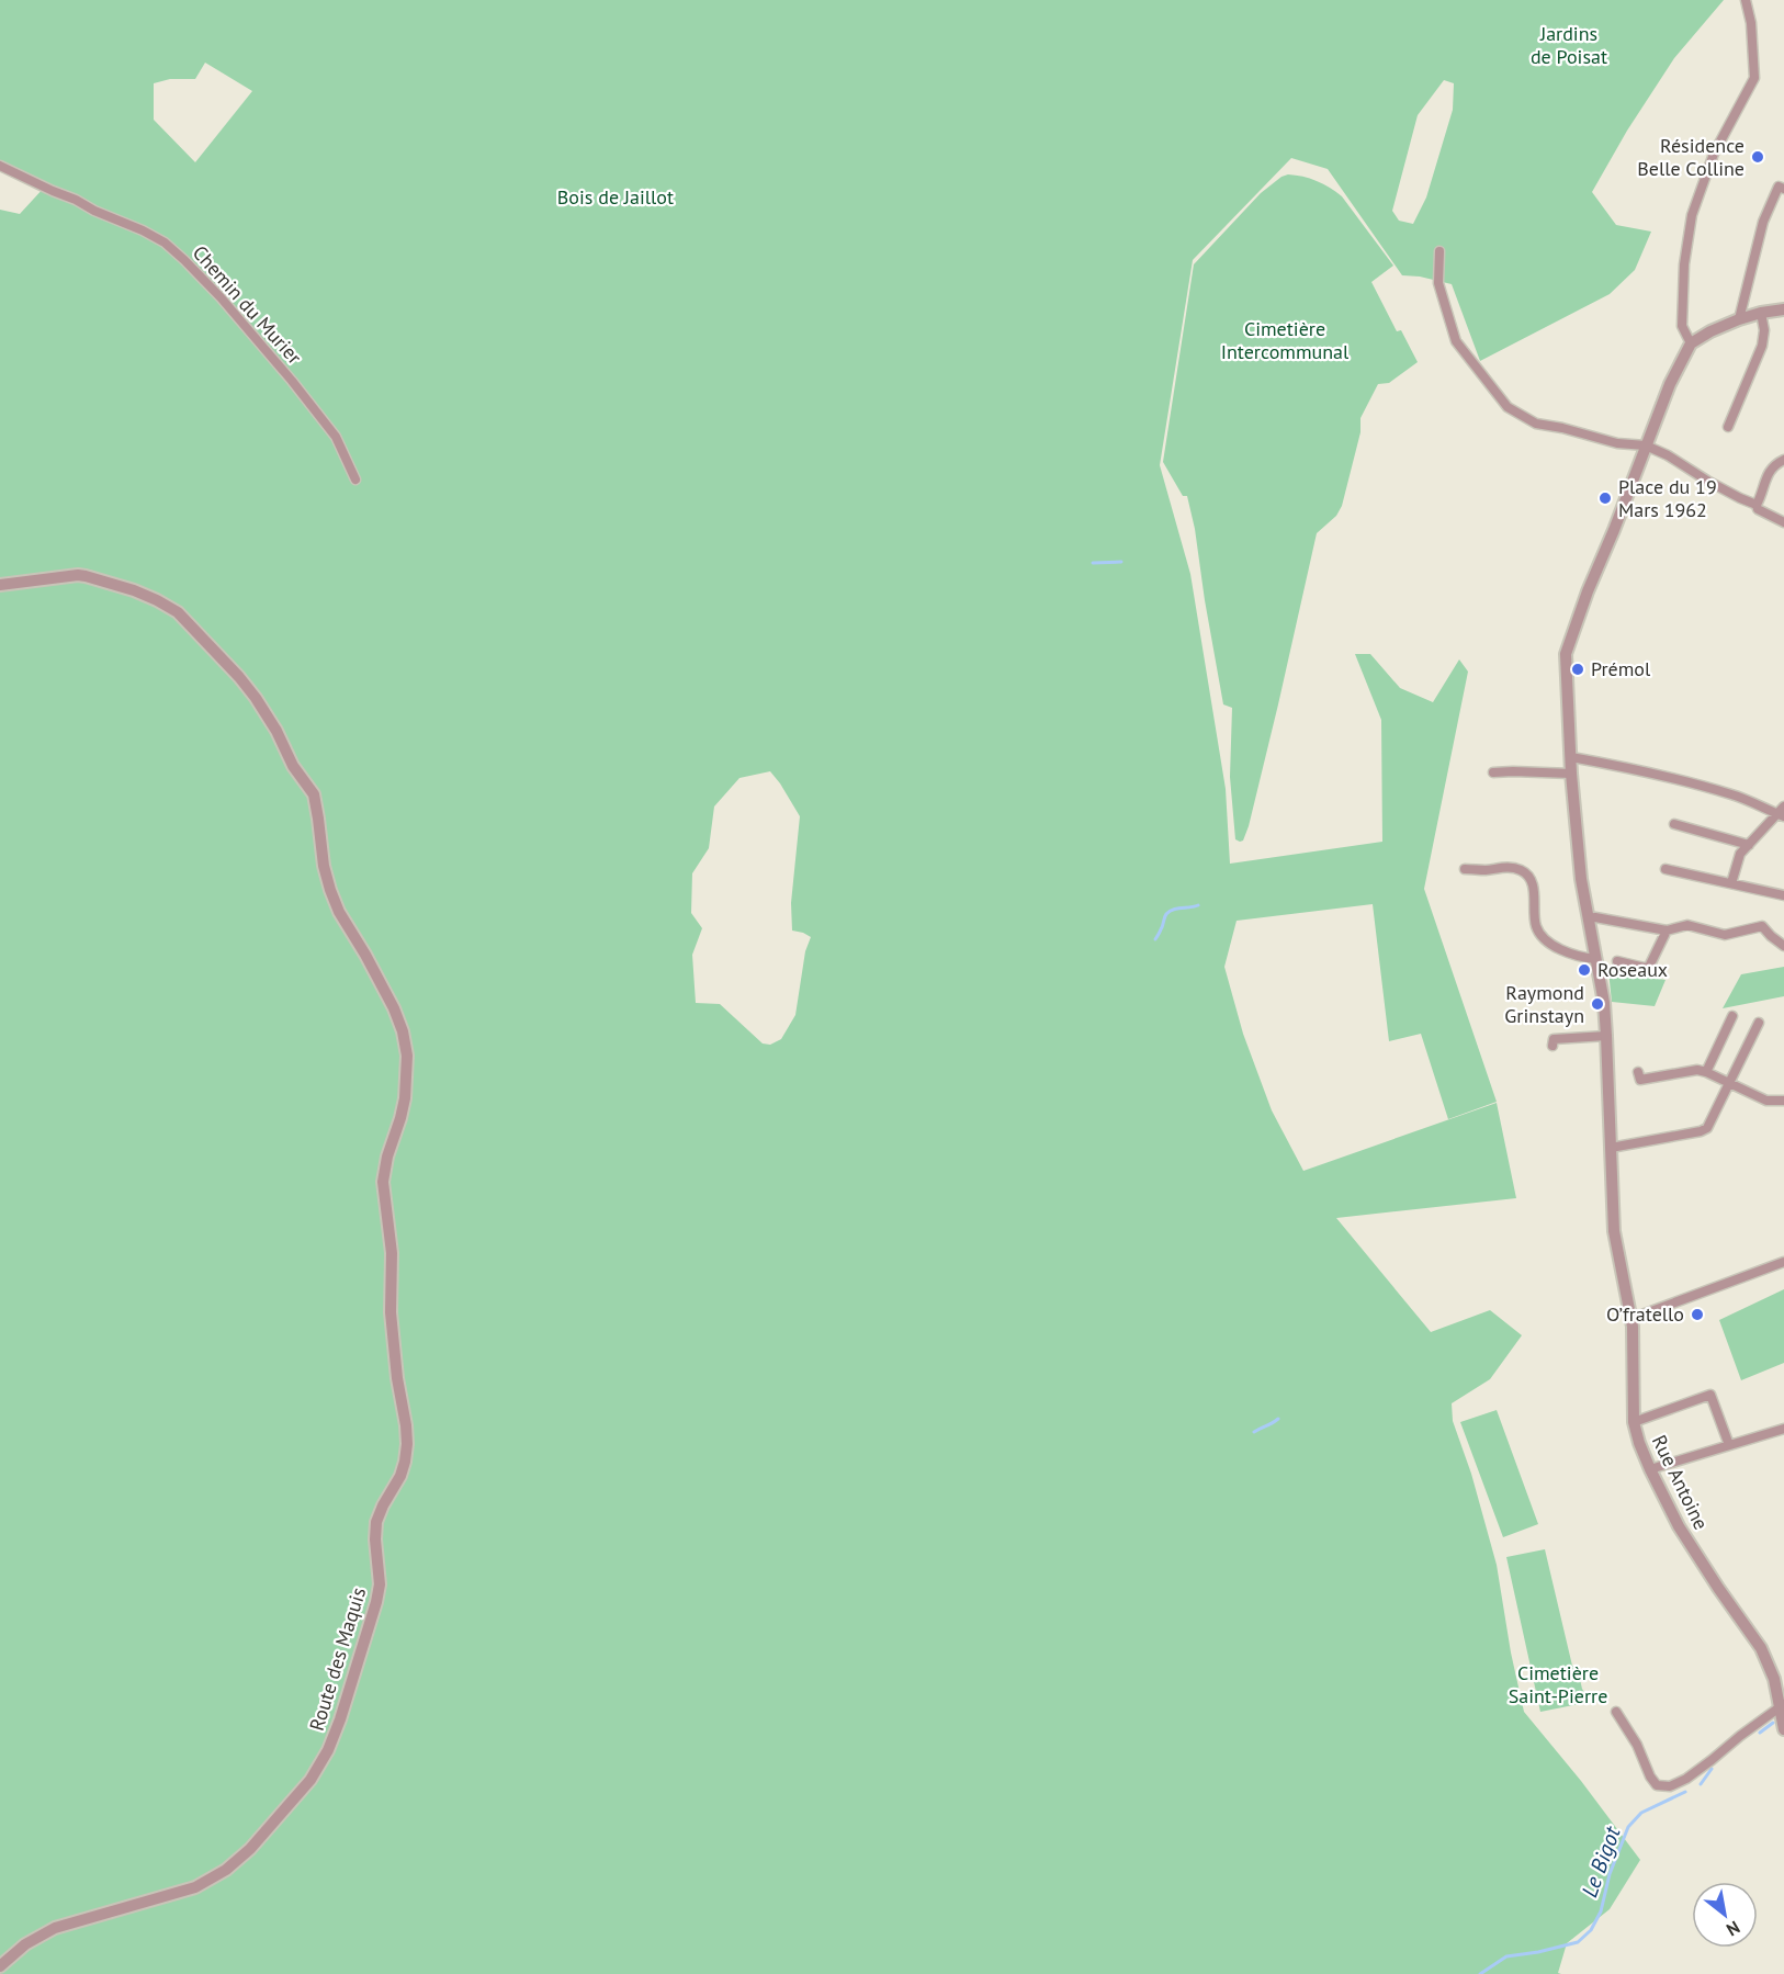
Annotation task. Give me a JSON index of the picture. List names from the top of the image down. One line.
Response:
{"streets":{"street":["Chemin du Murier","Rue Antoine","Route des Maquis"]},"water":["Le Bigot"],"parks":["Jardins de Poisat","Bois de Jaillot","Cimetière Intercommunal","Cimetière Saint-Pierre"],"places":["Résidence Belle Colline","Place du 19 Mars 1962","Prémol","Roseaux","Raymond Grinstayn","O’fratello"],"north":"bottom right"}
